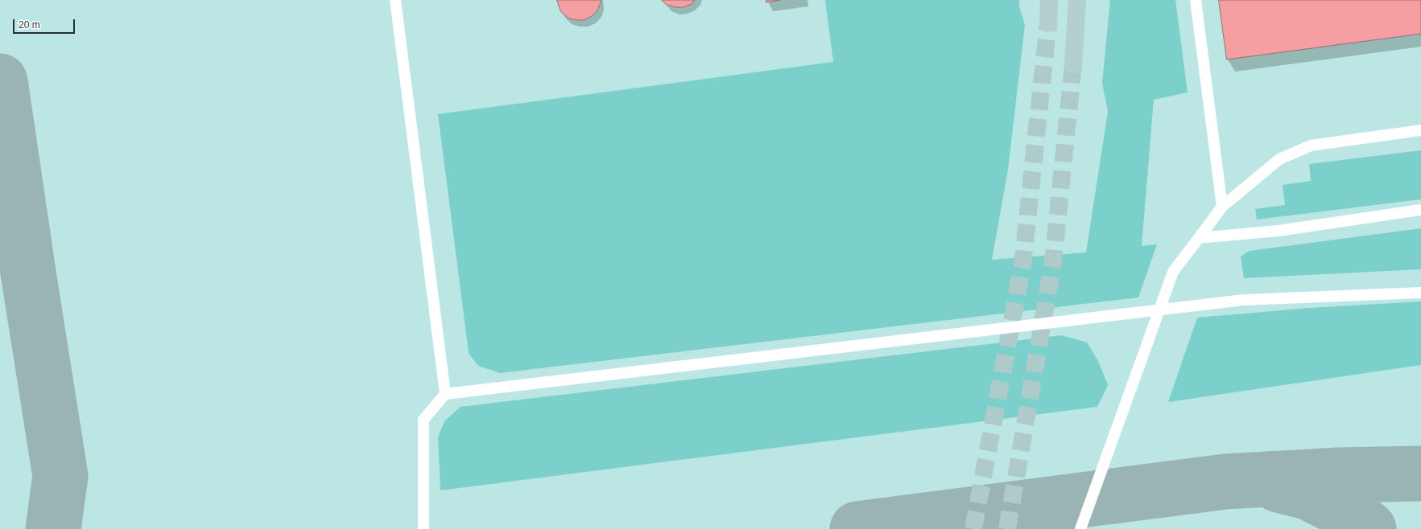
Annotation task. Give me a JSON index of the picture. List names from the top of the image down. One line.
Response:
{"scale_bar":"20 m"}
